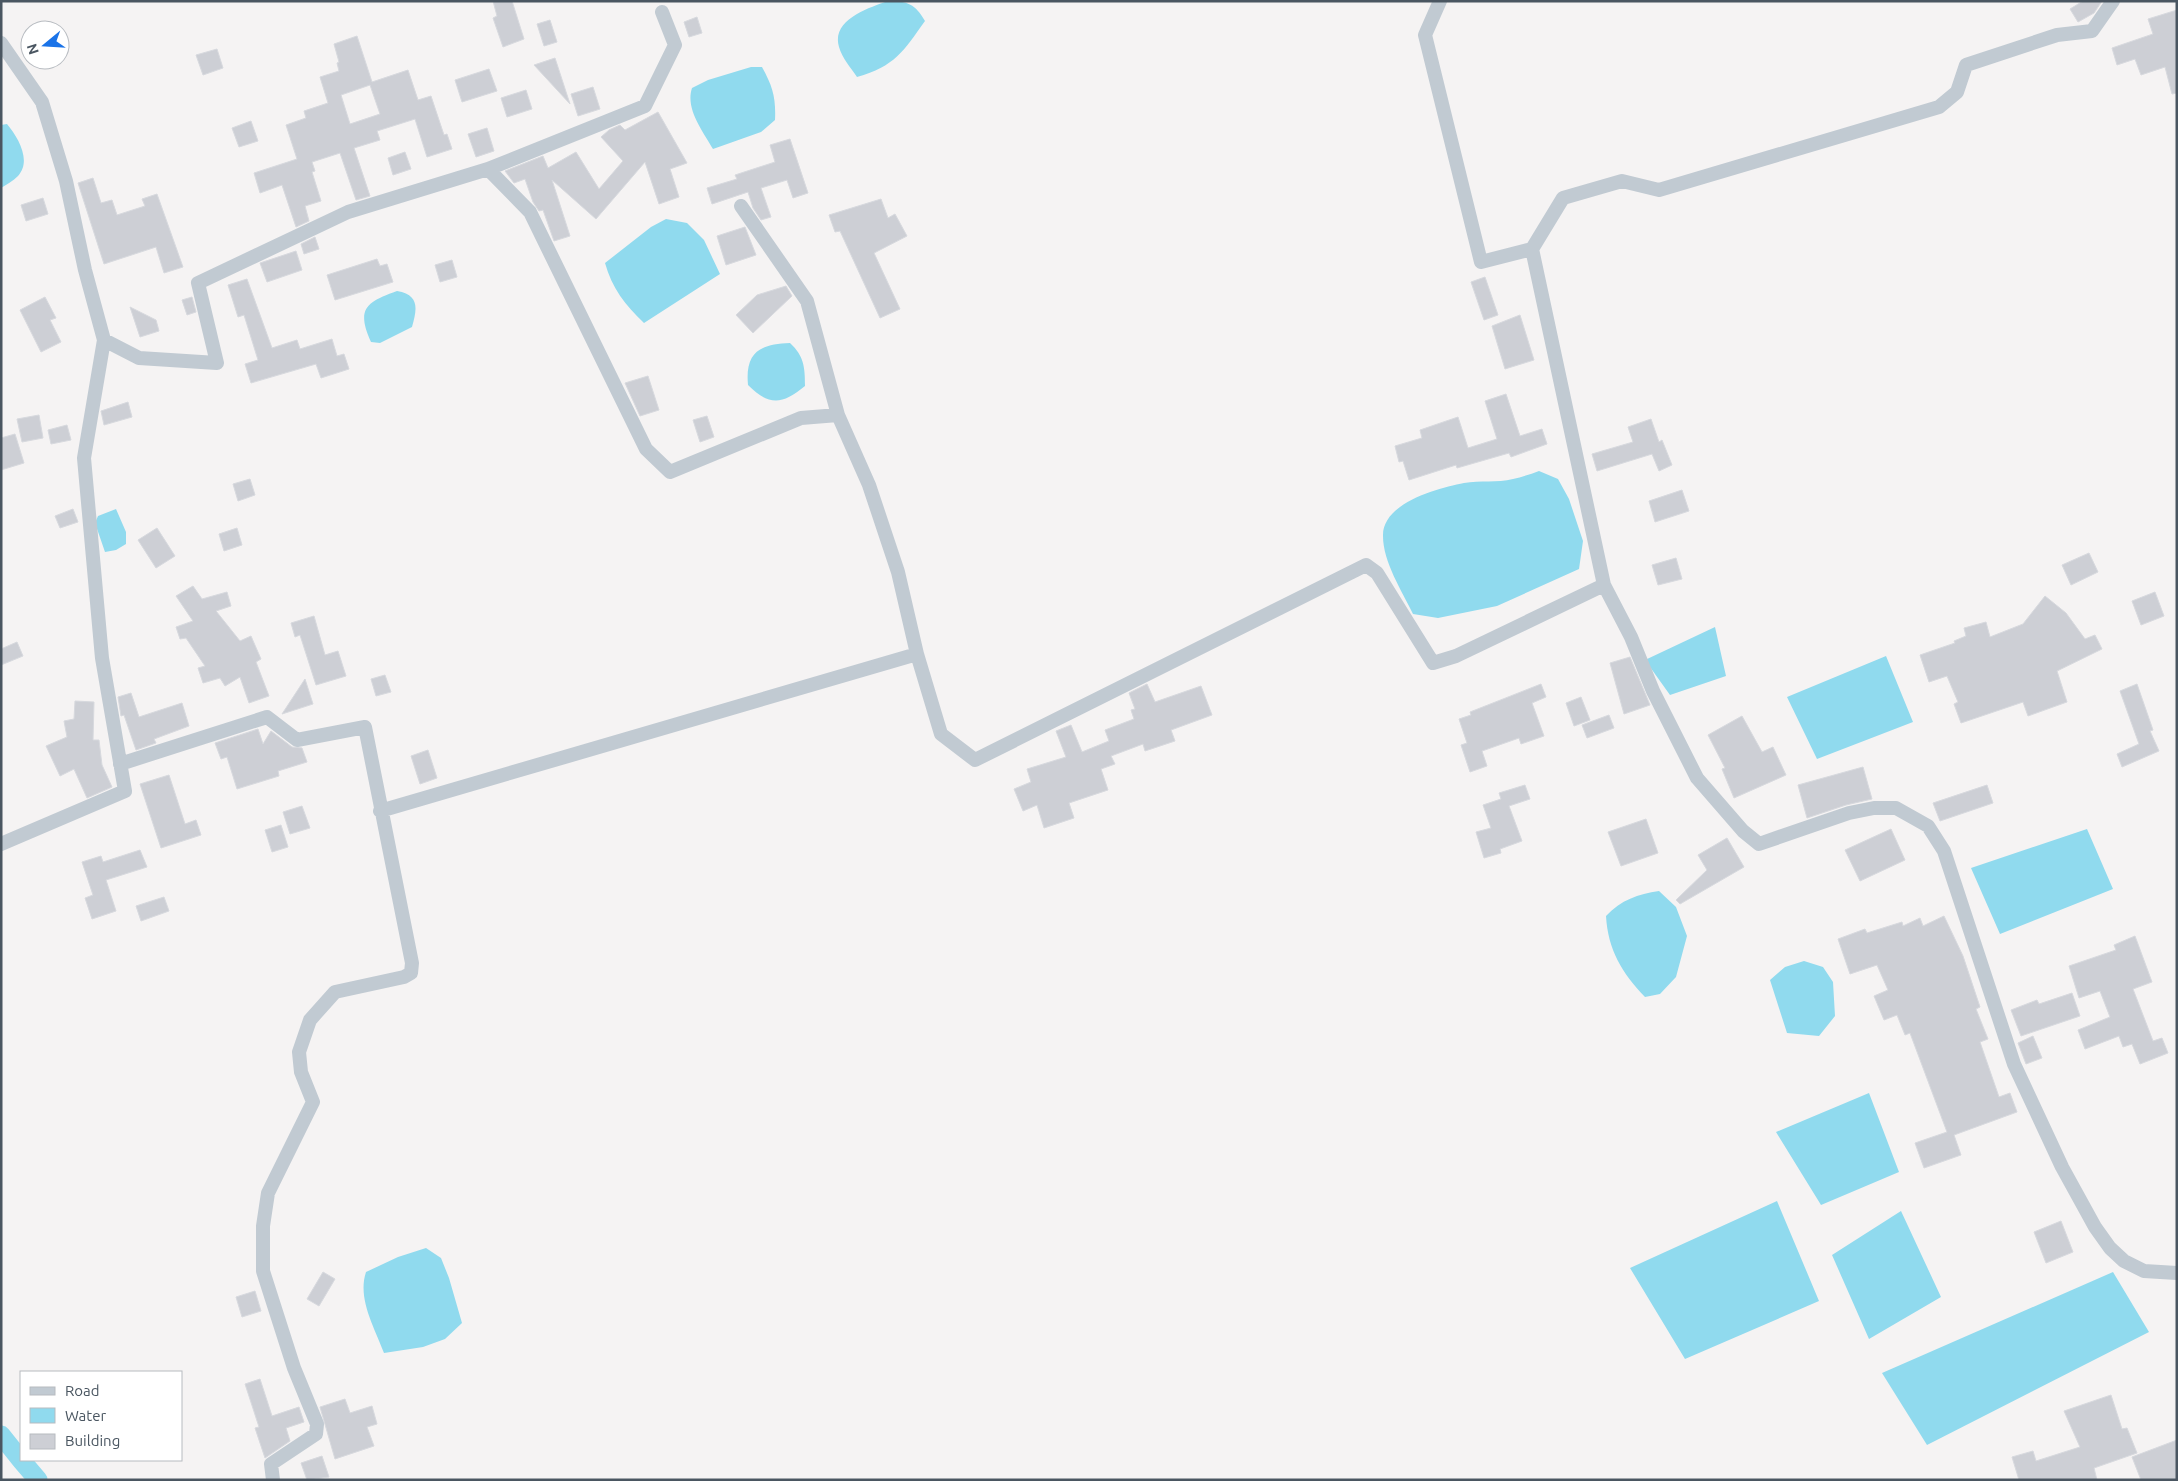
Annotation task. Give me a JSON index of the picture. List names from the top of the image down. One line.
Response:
{"legend":["Road","Water","Building"],"north":"left"}
